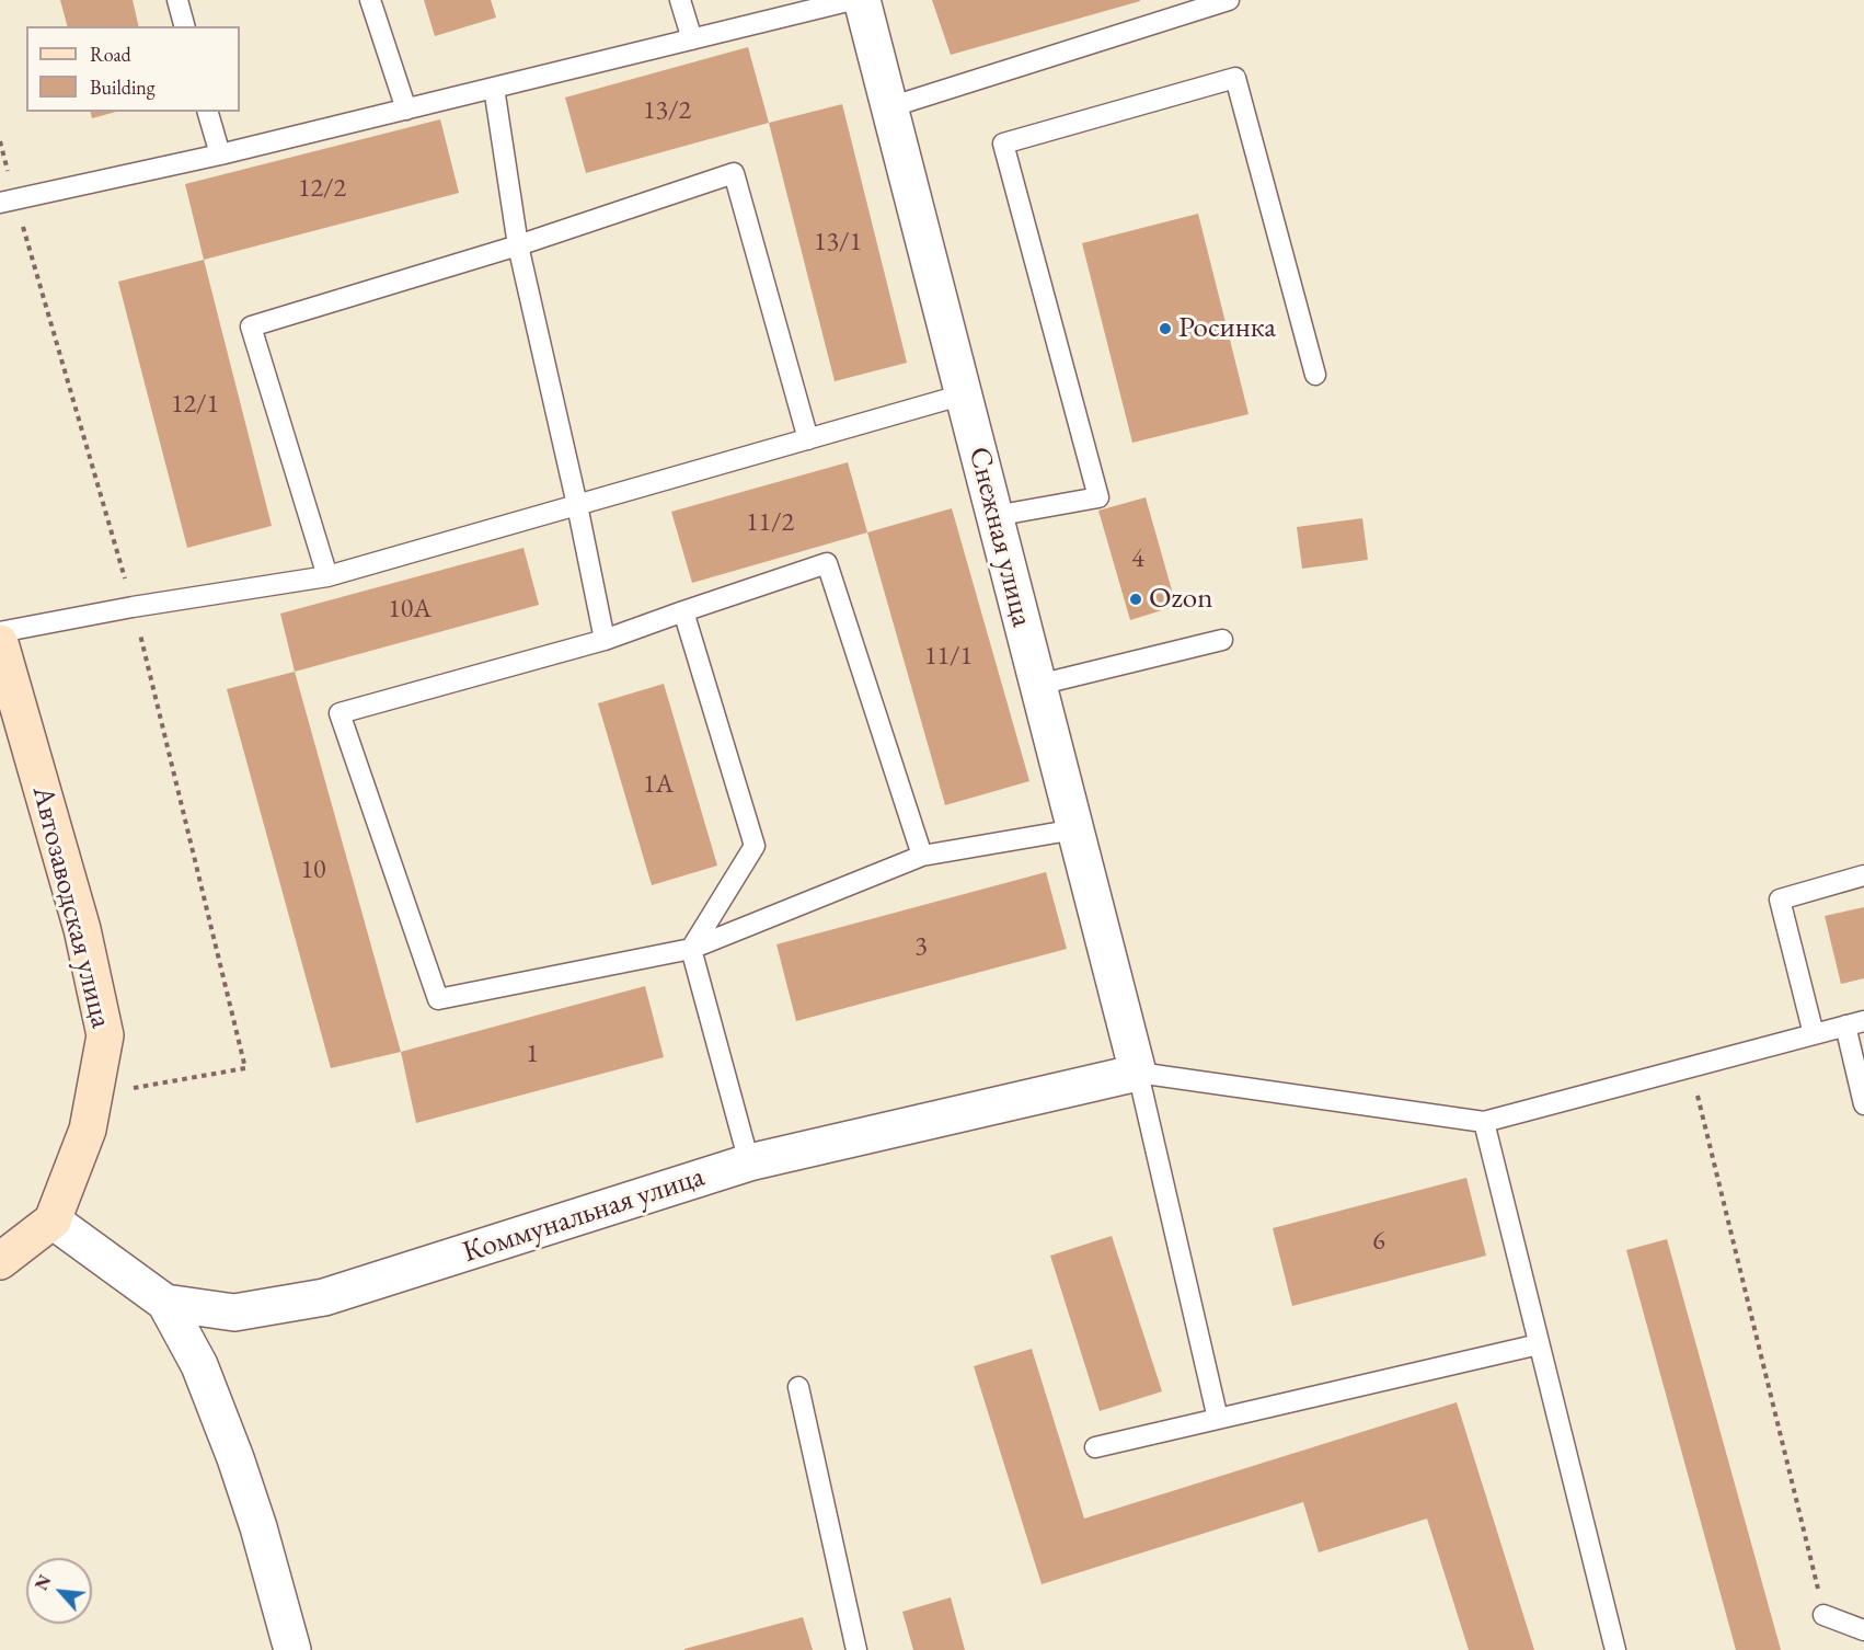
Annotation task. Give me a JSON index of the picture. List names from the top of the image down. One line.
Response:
{"streets":{"main road":["Автозаводская улица"],"street":["Снежная улица","Коммунальная улица"]},"crossings":[["Снежная улица","Коммунальная улица"],["Автозаводская улица","Коммунальная улица"]],"places":["Росинка","Ozon"],"house_numbers":["13/2","12/2","13/1","12/1","11/2","4","10А","11/1","1А","10","3","1","6"],"legend":["Road","Building"],"north":"top left"}
